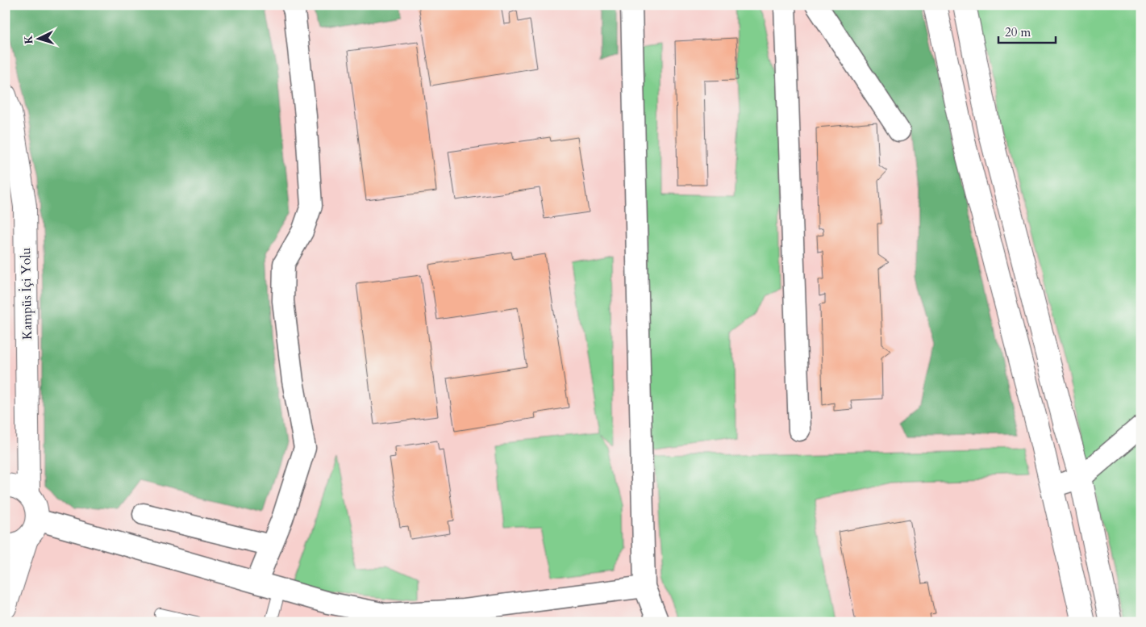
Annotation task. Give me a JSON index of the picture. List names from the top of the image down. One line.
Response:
{"streets":{"street":["Kampüs İçi Yolu"]},"scale_bar":"20 m","north":"left"}
